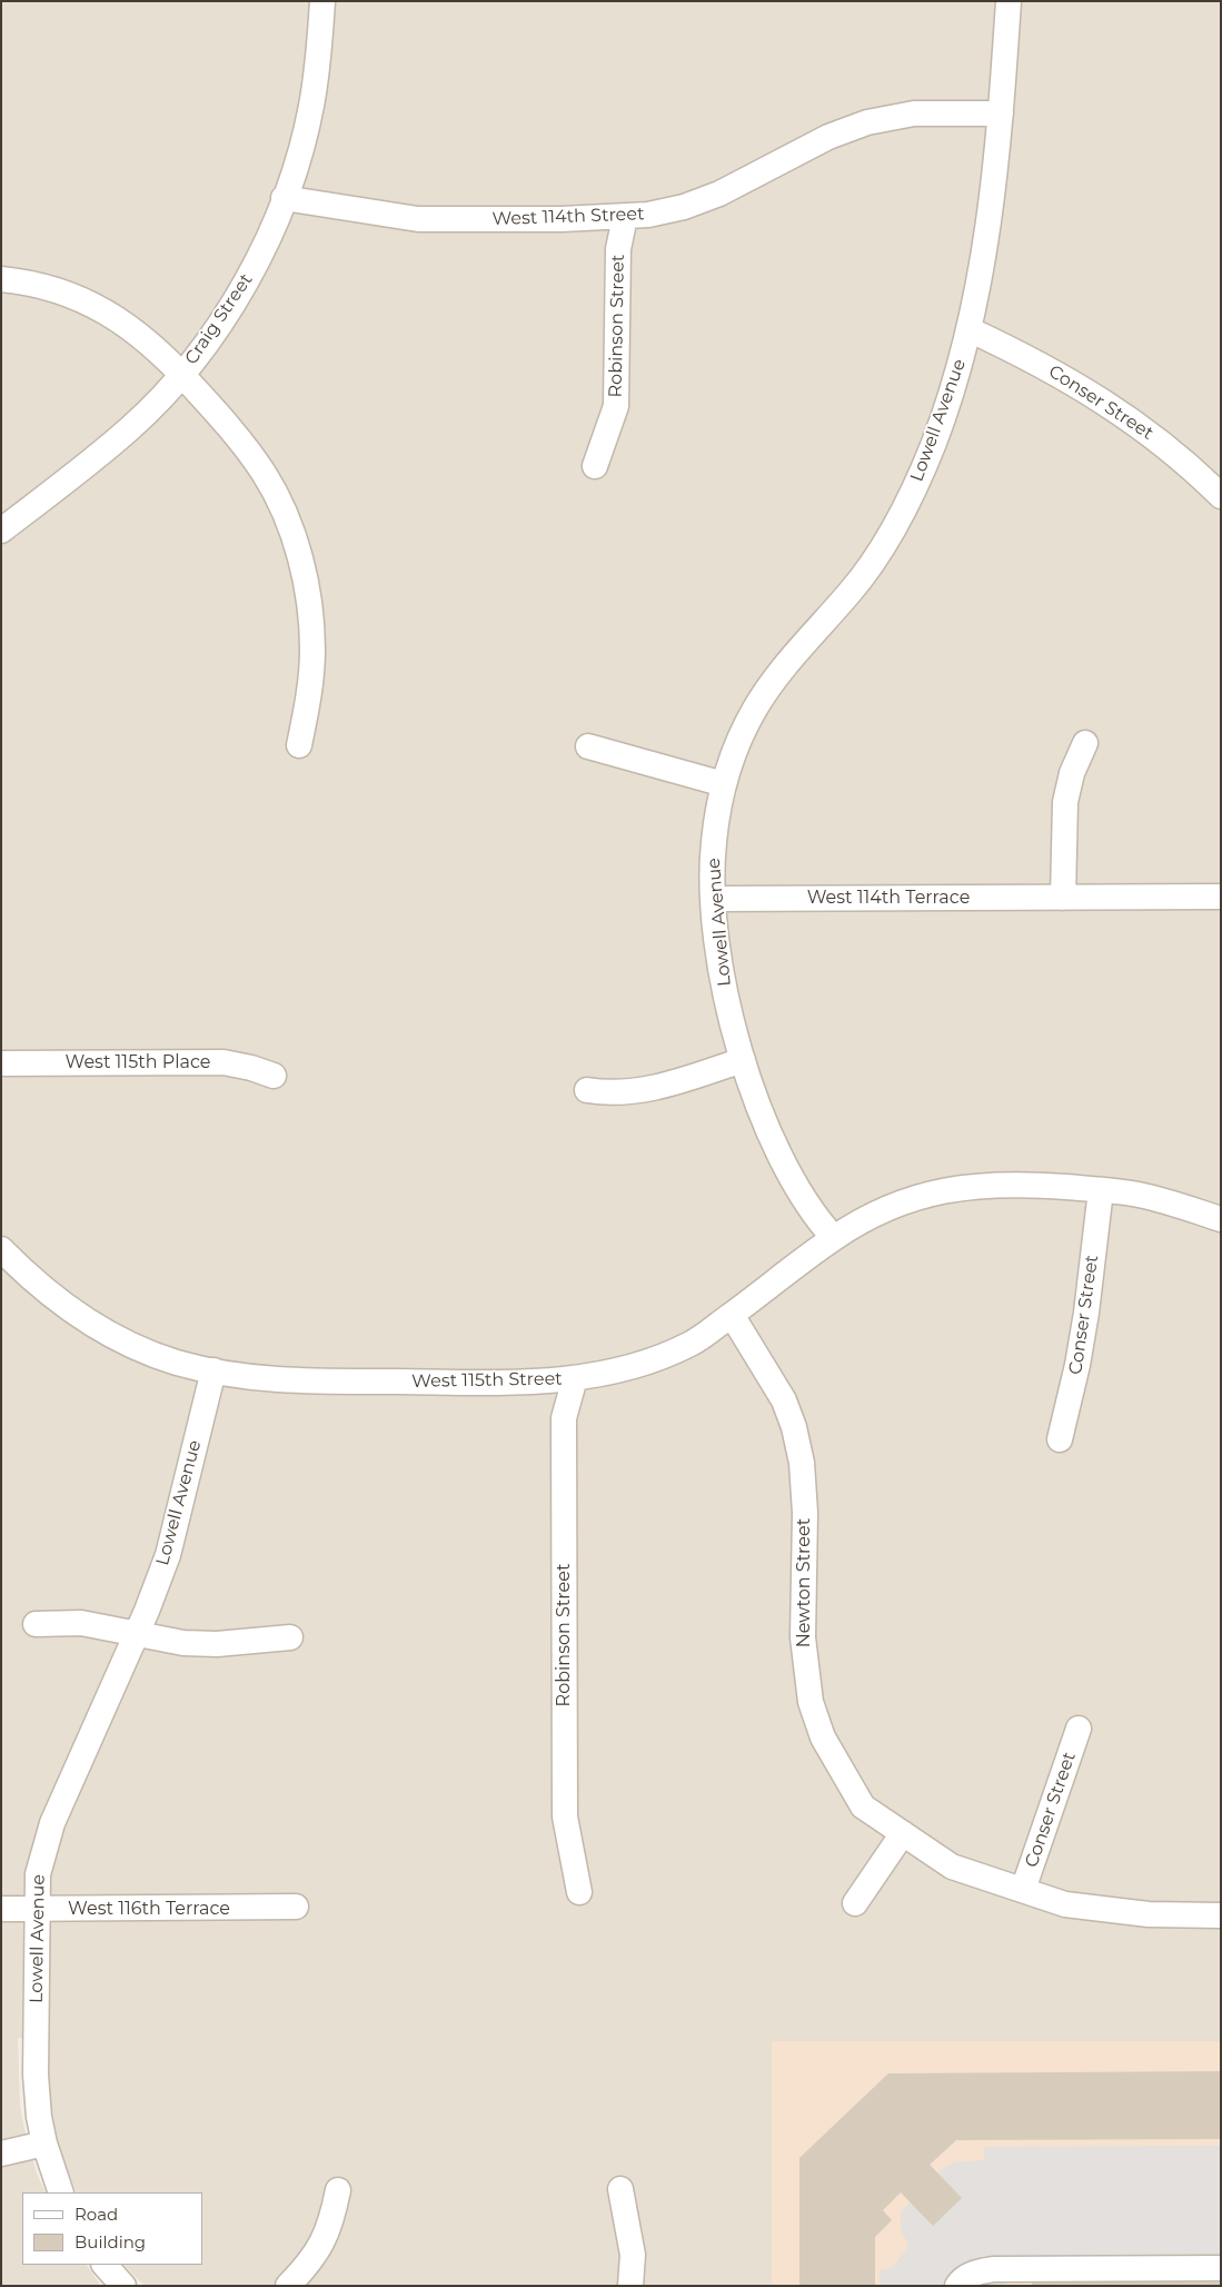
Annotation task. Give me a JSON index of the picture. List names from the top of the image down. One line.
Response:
{"streets":{"street":["West 114th Street","Craig Street","Robinson Street","Conser Street","Lowell Avenue","West 114th Terrace","West 115th Place","West 115th Street","Newton Street","West 116th Terrace"]},"crossings":[["West 114th Street","Craig Street"],["West 114th Street","Robinson Street"],["West 114th Street","Lowell Avenue"],["Robinson Street","West 115th Street"],["Conser Street","Lowell Avenue"],["Conser Street","West 115th Street"],["Lowell Avenue","West 114th Terrace"],["Lowell Avenue","West 115th Street"],["Lowell Avenue","West 116th Terrace"],["West 115th Street","Newton Street"]],"legend":["Road","Building"]}
